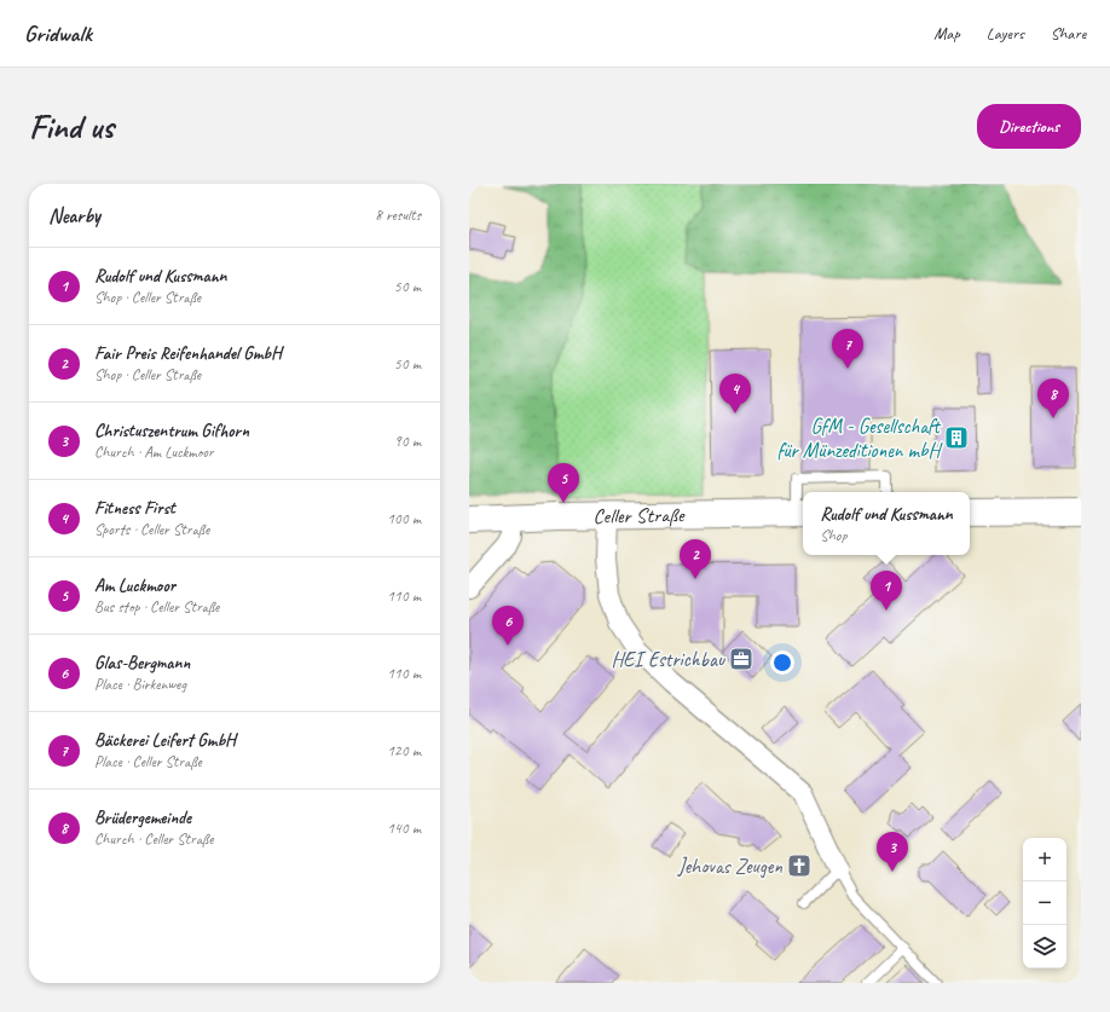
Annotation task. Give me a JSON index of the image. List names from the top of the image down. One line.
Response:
{"streets":{"street":["Celler Straße"]},"places":{"building":["GfM - Gesellschaft für Münzeditionen mbH"],"office":["HEI Estrichbau"],"church":["Jehovas Zeugen"]},"page":{"header":"Gridwalk","nav":["Map","Layers","Share"],"buttons":"Directions","title":"Find us","heading":["Nearby","8 results"],"list":[{"mark":"1","name":"Rudolf und Kussmann","note":"Shop · Celler Straße","value":"50 m"},{"mark":"2","name":"Fair Preis Reifenhandel GmbH","note":"Shop · Celler Straße","value":"50 m"},{"mark":"3","name":"Christuszentrum Gifhorn","note":"Church · Am Luckmoor","value":"90 m"},{"mark":"4","name":"Fitness First","note":"Sports · Celler Straße","value":"100 m"},{"mark":"5","name":"Am Luckmoor","note":"Bus stop · Celler Straße","value":"110 m"},{"mark":"6","name":"Glas-Bergmann","note":"Place · Birkenweg","value":"110 m"},{"mark":"7","name":"Bäckerei Leifert GmbH","note":"Place · Celler Straße","value":"120 m"},{"mark":"8","name":"Brüdergemeinde","note":"Church · Celler Straße","value":"140 m"}],"pins":["7","4","8","5","2","1","6","3"],"popup":["Rudolf und Kussmann","Shop"],"map_buttons":["+","−"]}}
